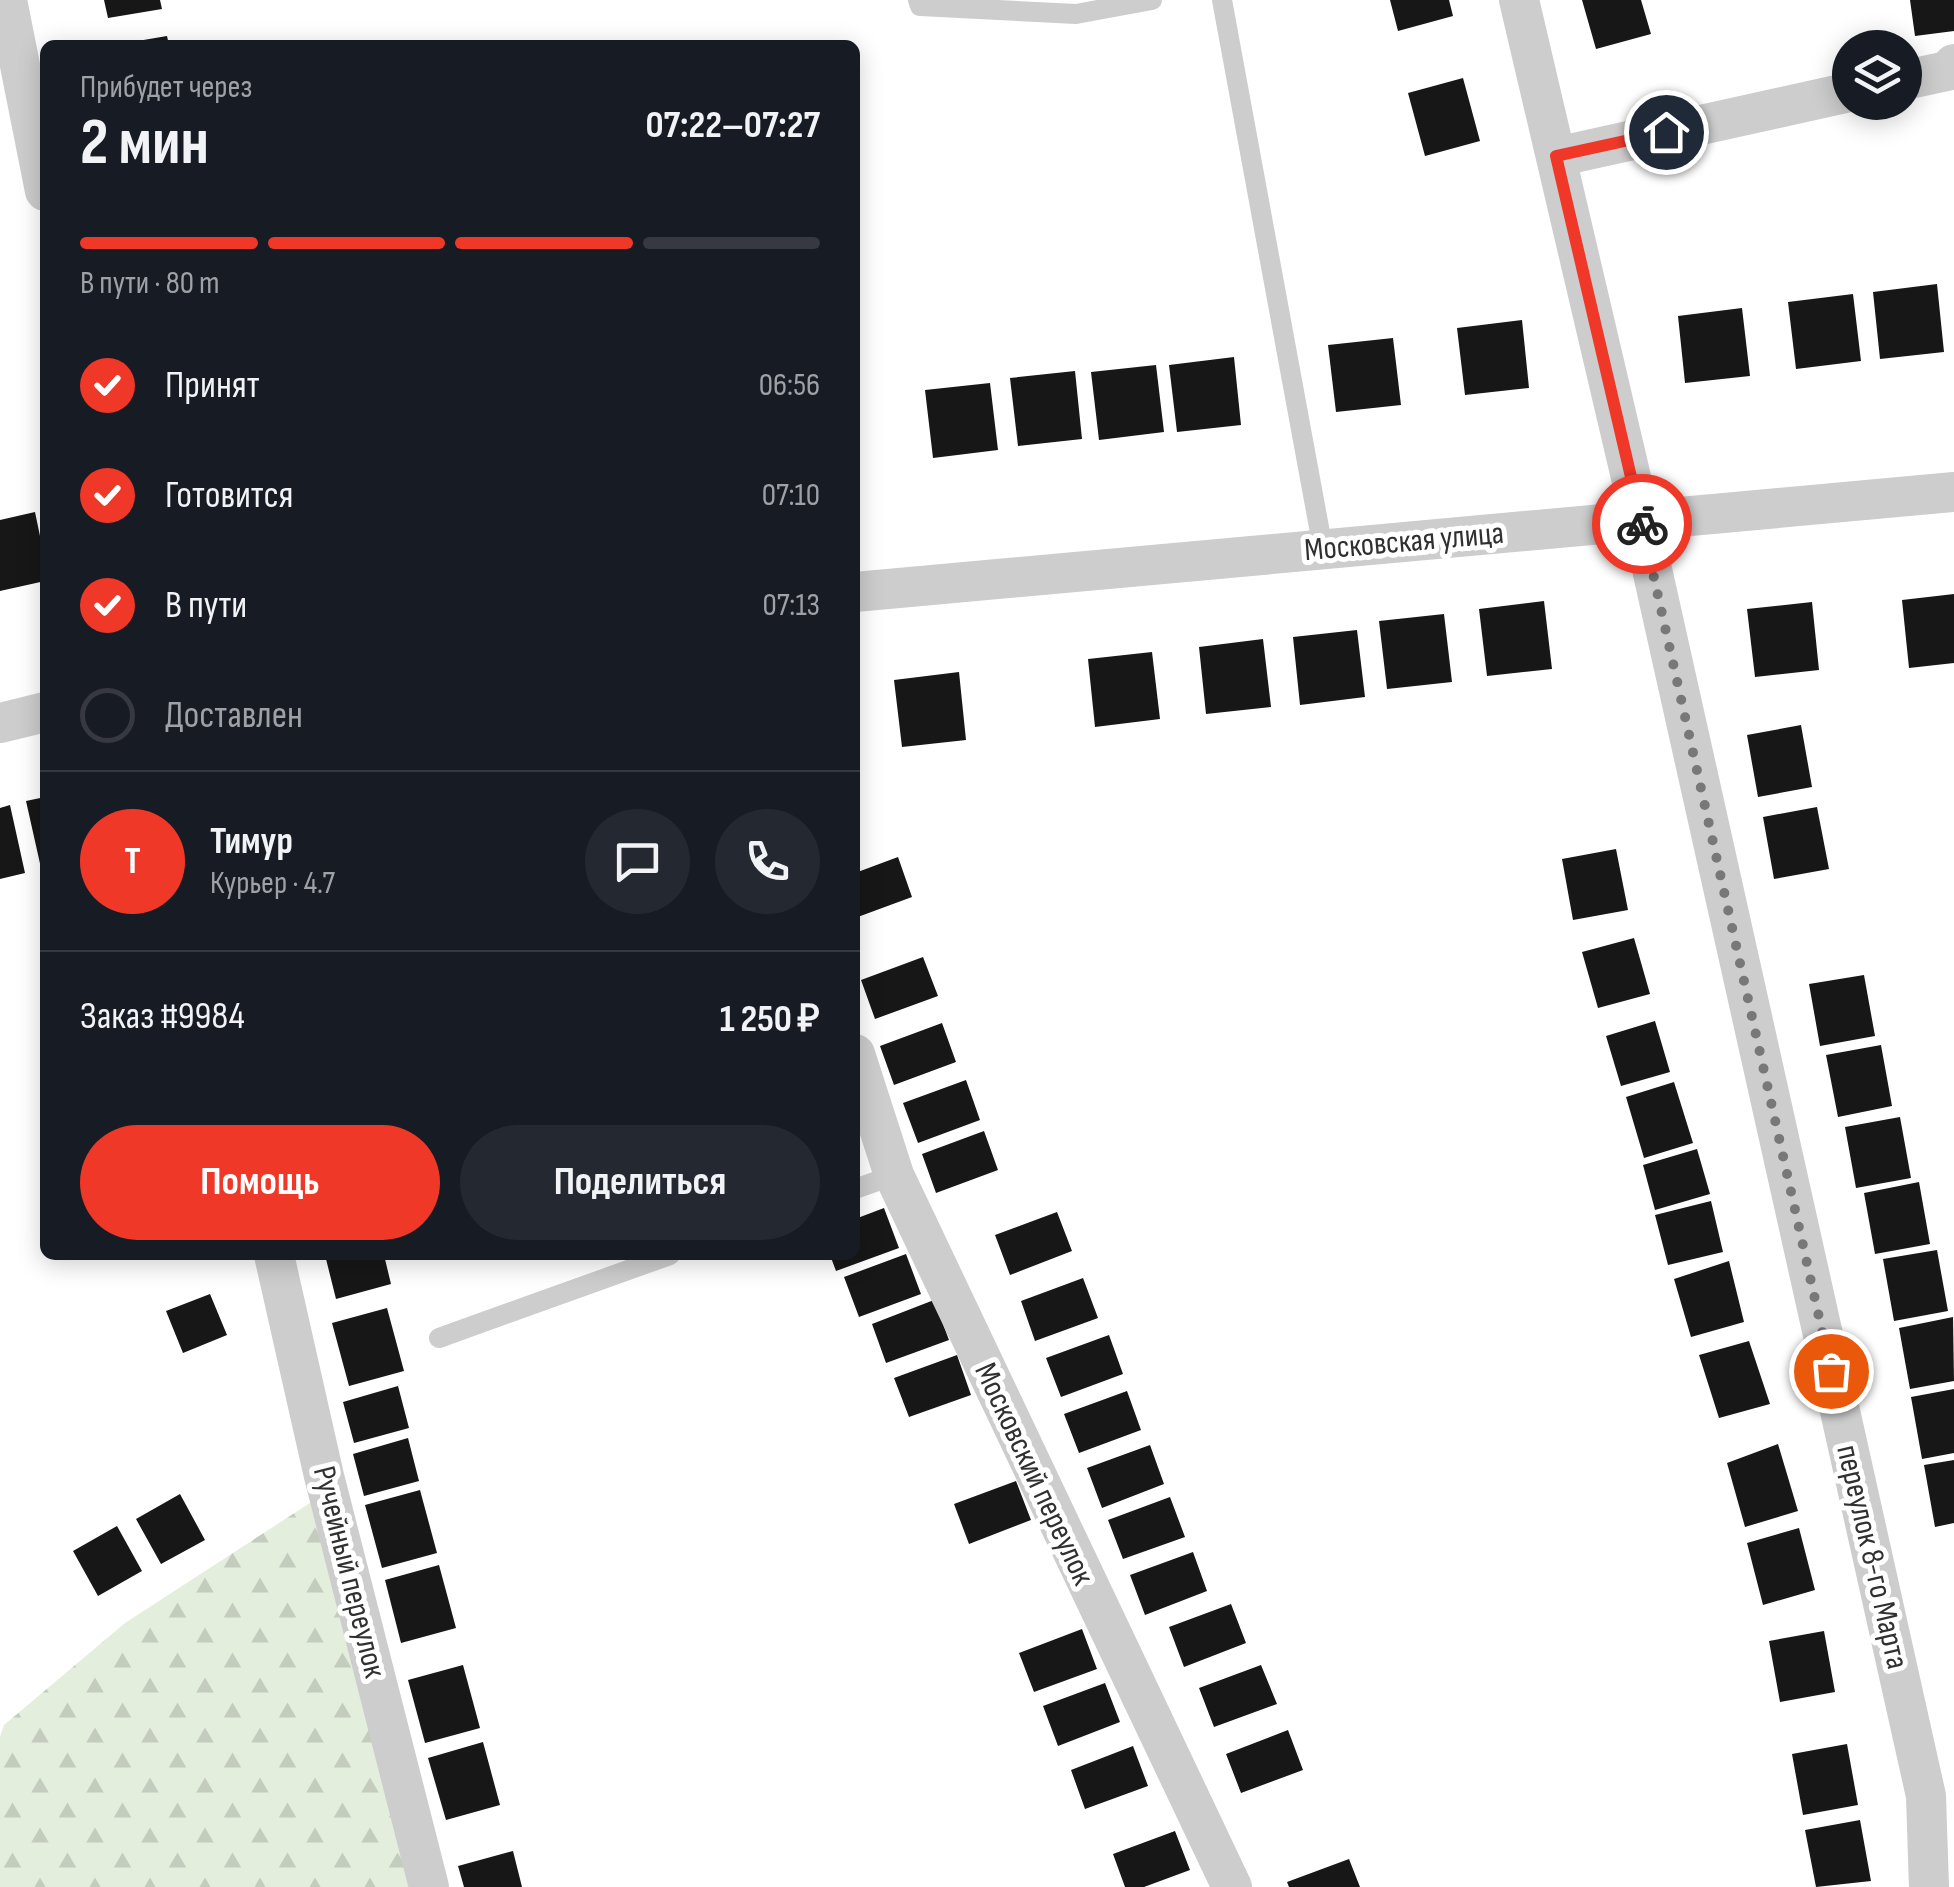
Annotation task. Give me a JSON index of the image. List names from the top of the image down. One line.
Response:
{"streets":{"street":["Московская улица","Московский переулок","переулок 8-го Марта","Ручейный переулок"]},"crossings":[["Московская улица","переулок 8-го Марта"]],"page":{"heading":["2 мин","Прибудет через","07:22–07:27"],"panel":["Тимур","Курьер · 4.7","Заказ #9984","1 250 ₽"],"bar":"В пути · 80 m","list":[["Принят","06:56"],["Готовится","07:10"],["В пути","07:13"],"Доставлен"],"round":"Т","buttons":["Помощь","Поделиться"]}}
